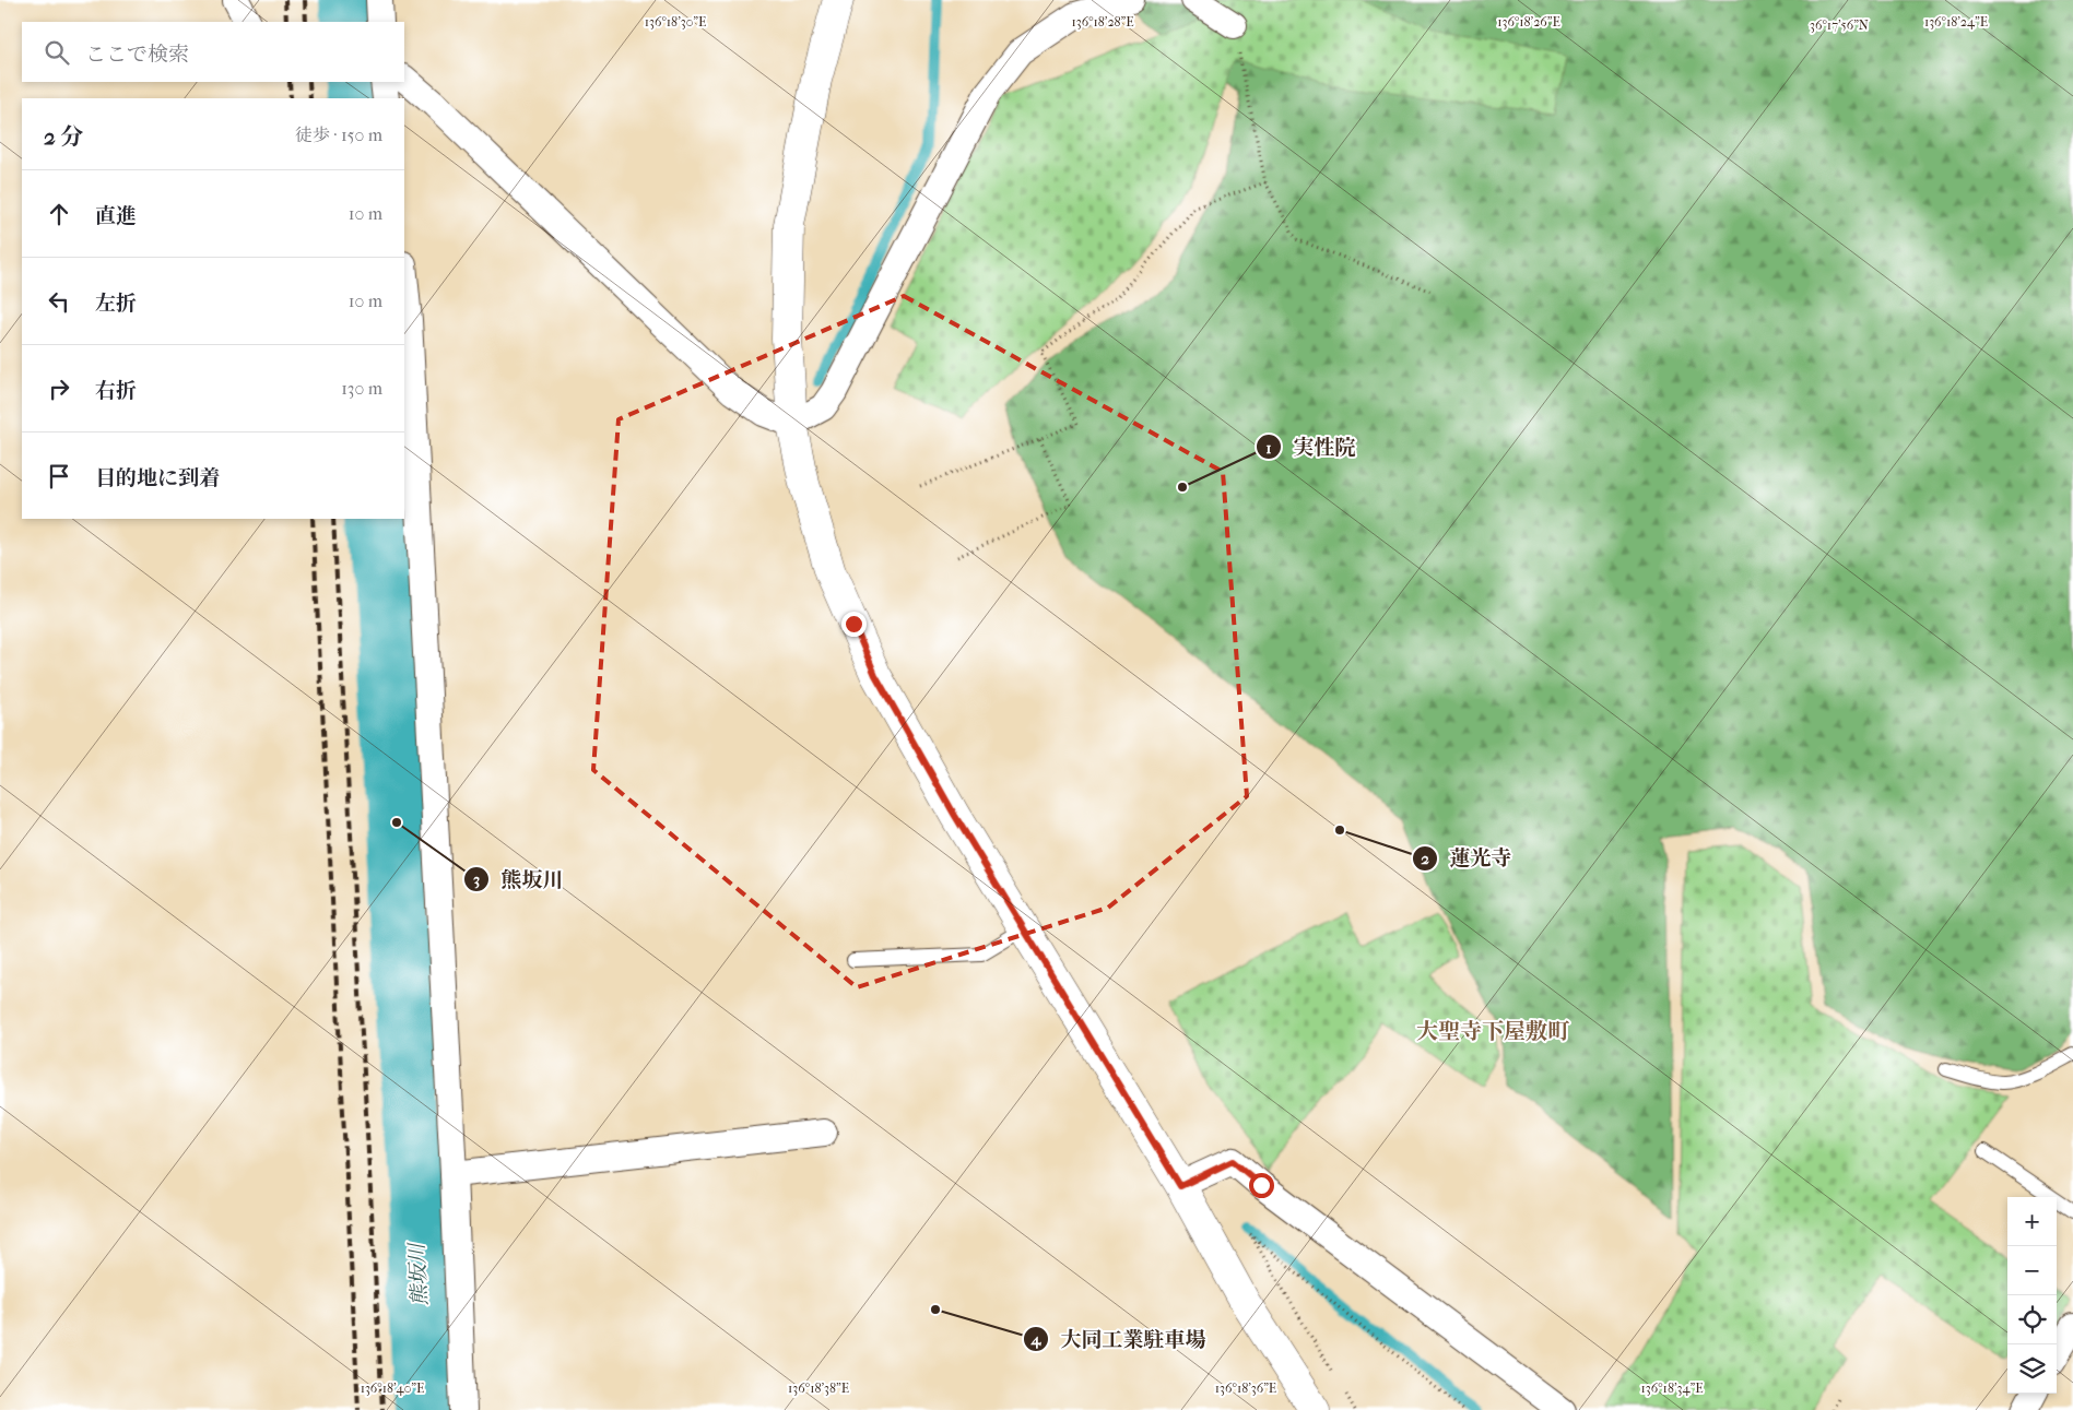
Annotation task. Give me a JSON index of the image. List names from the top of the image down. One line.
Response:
{"districts":["大聖寺下屋敷町"],"water":["熊坂川"],"places":["実性院","熊坂川","蓮光寺","大同工業駐車場"],"page":{"search":"ここで検索","heading":["2 分","徒歩 · 150 m"],"list":[["直進","10 m"],["左折","10 m"],["右折","130 m"],"目的地に到着"],"map_buttons":["+","−"]},"coordinates":["136°18'30\"E","136°18'28\"E","136°18'26\"E","136°18'24\"E","36°17'56\"N","136°18'40\"E","136°18'38\"E","136°18'36\"E","136°18'34\"E"]}
